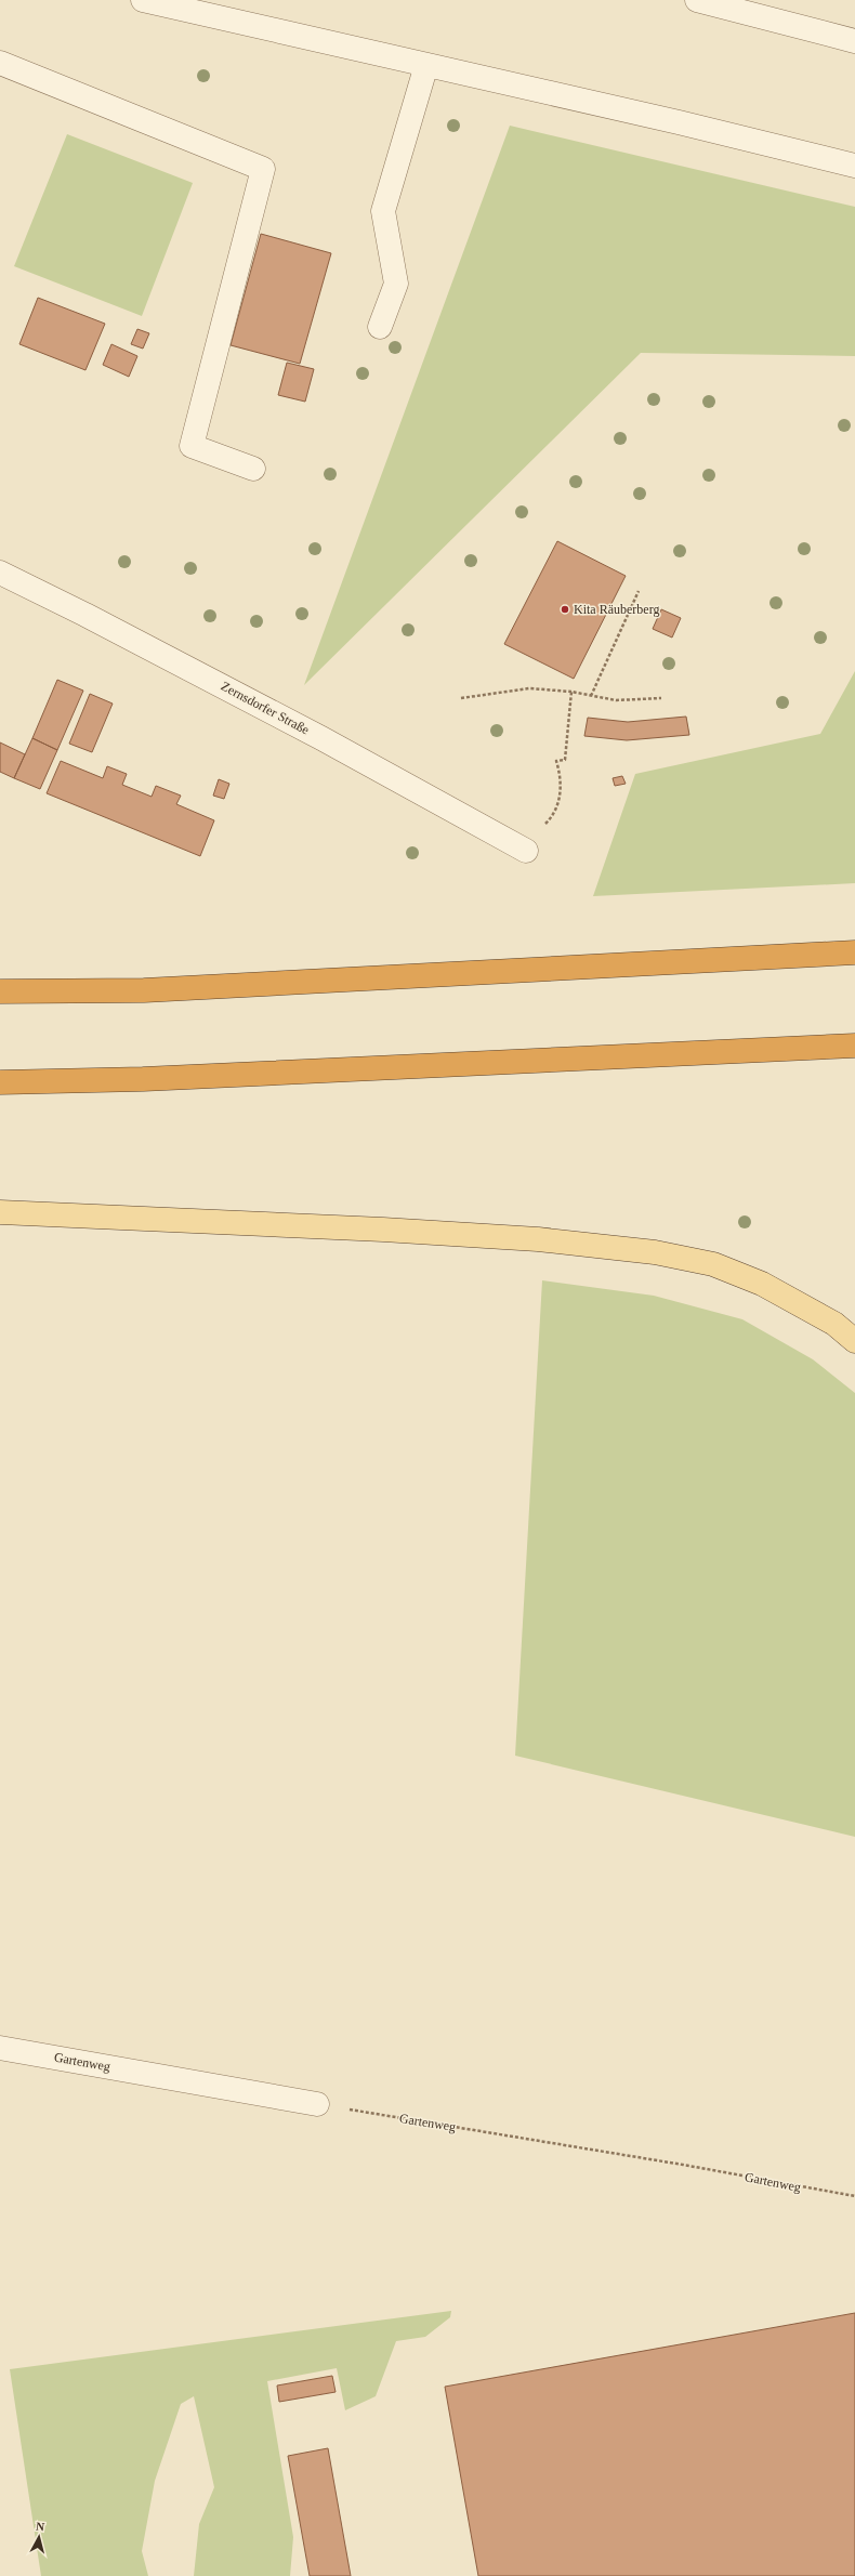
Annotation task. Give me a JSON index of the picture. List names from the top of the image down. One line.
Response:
{"streets":{"street":["Zernsdorfer Straße","Gartenweg"]},"places":["Kita Räuberberg"],"north":"top"}
